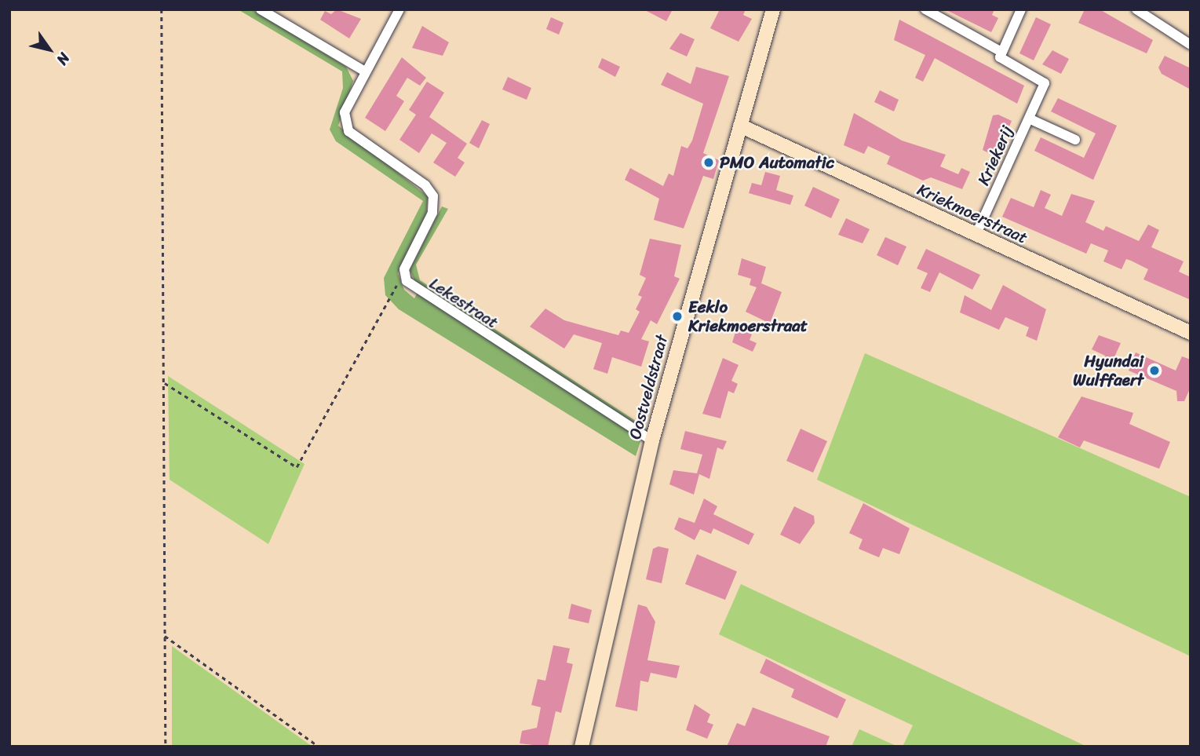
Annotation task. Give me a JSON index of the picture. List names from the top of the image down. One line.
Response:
{"streets":{"street":["Kriekerij","Kriekmoerstraat","Lekestraat","Oostveldstraat"]},"crossings":[["Kriekerij","Kriekmoerstraat"],["Kriekmoerstraat","Oostveldstraat"],["Lekestraat","Oostveldstraat"]],"places":["PMO Automatic","Eeklo Kriekmoerstraat","Hyundai Wulffaert"],"north":"bottom right"}
